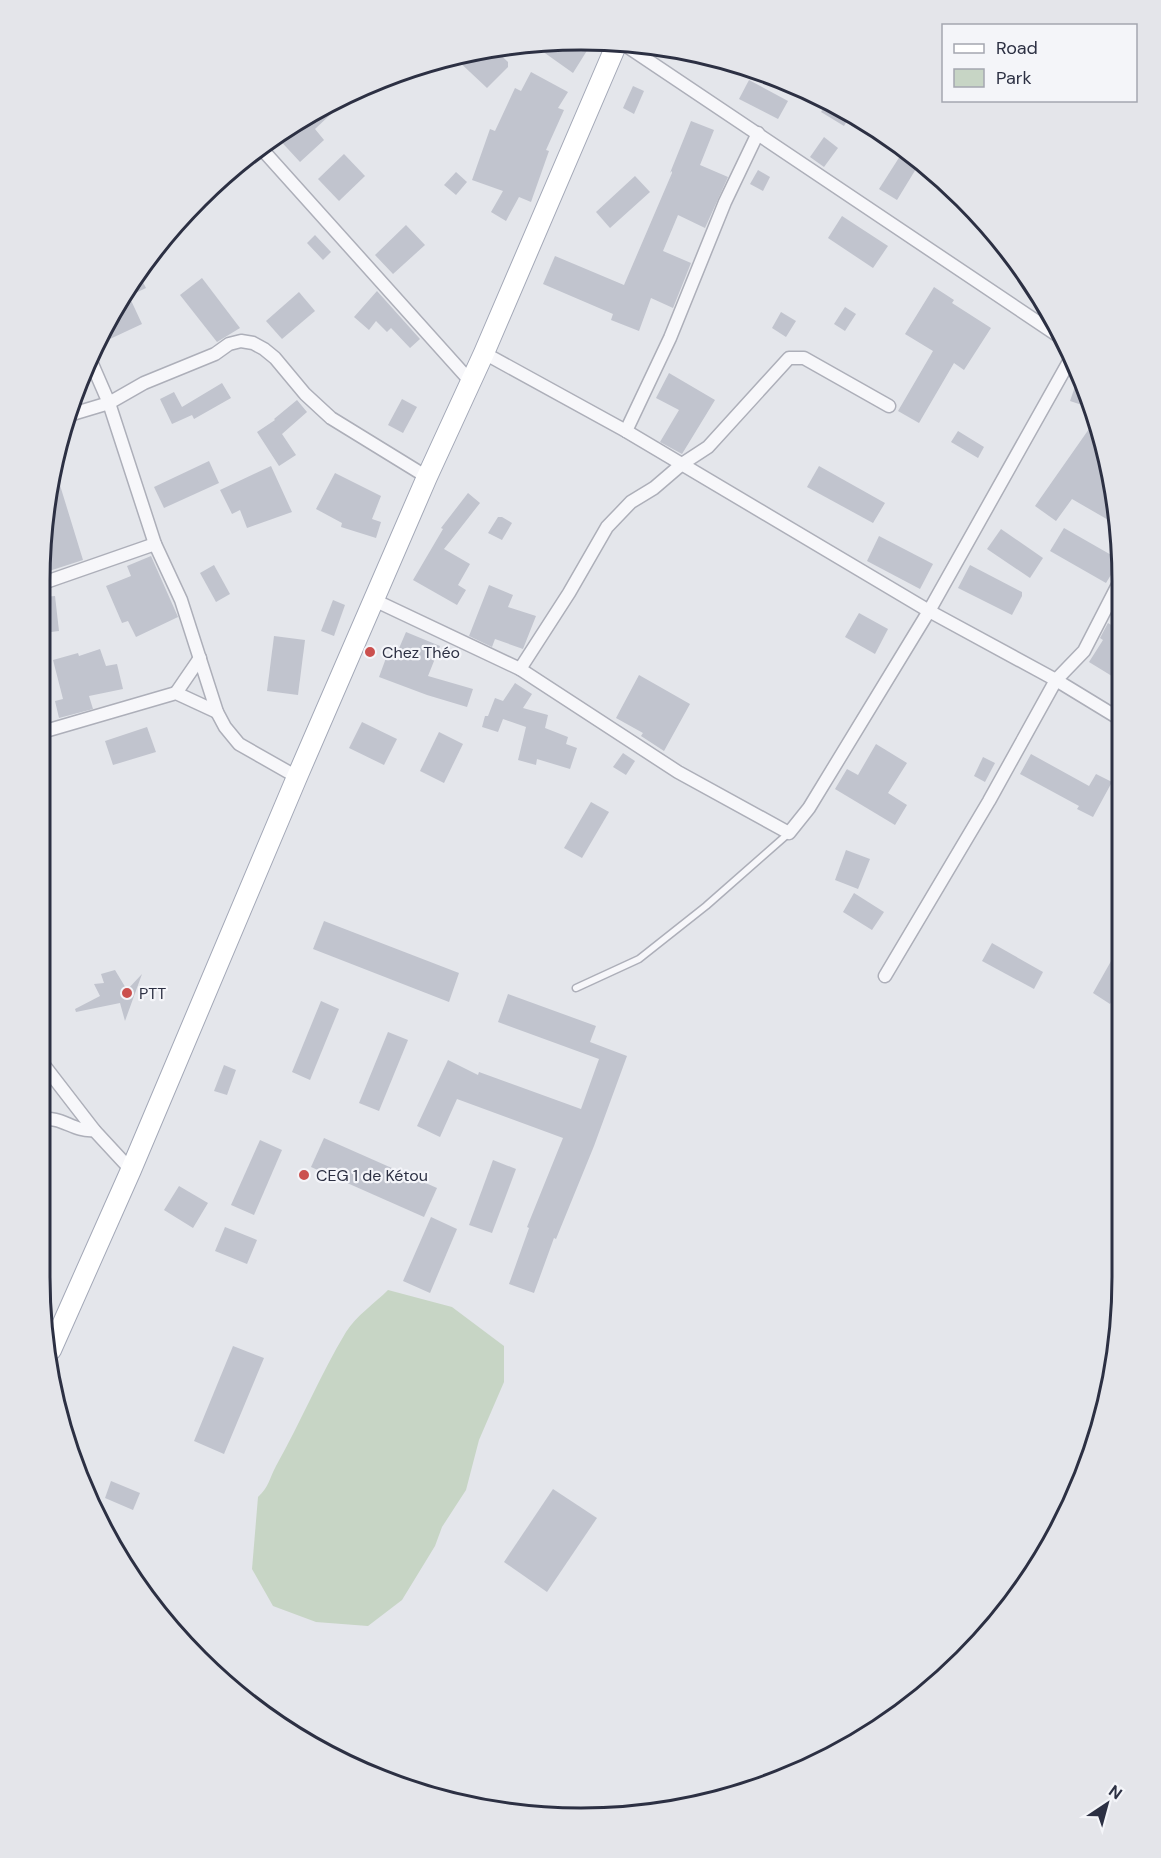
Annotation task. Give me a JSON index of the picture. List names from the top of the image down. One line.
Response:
{"places":["Chez Théo","PTT","CEG 1 de Kétou"],"legend":["Road","Park"],"north":"top right"}
